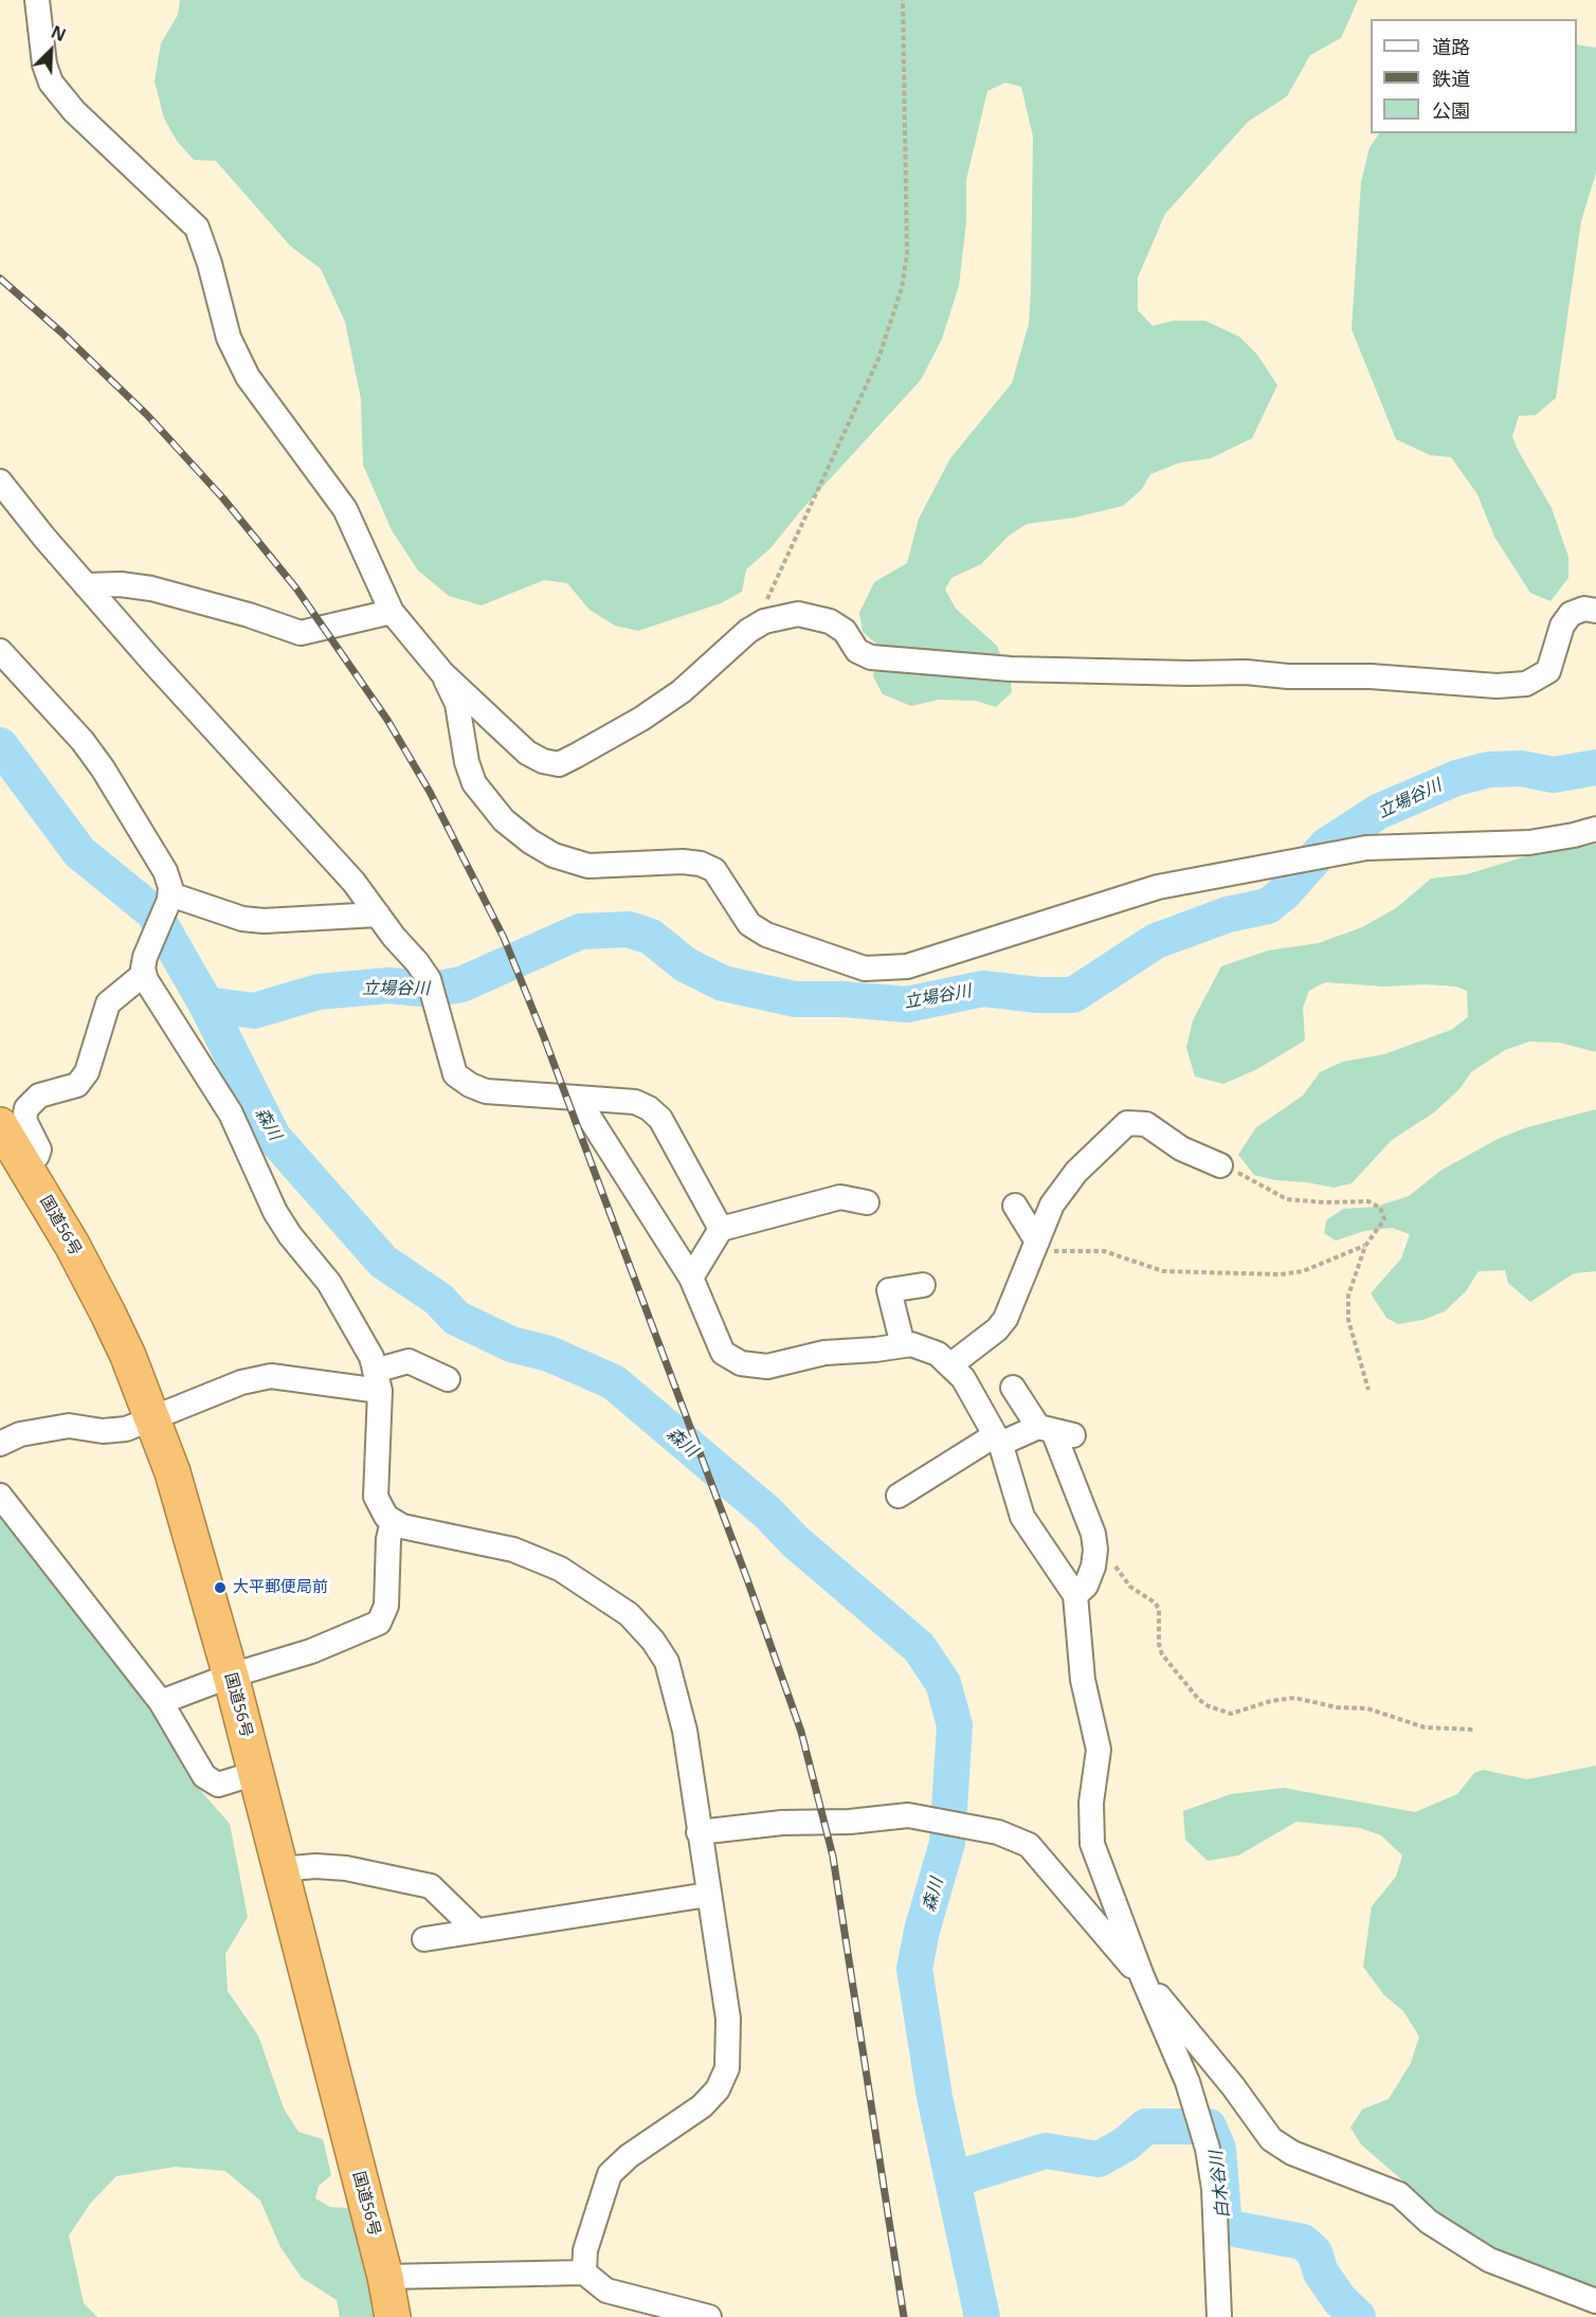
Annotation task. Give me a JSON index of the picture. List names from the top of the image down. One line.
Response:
{"streets":{"highway":["国道56号"]},"water":["立場谷川","森川","白木谷川"],"places":["大平郵便局前"],"legend":["道路","鉄道","公園"],"north":"top right"}
